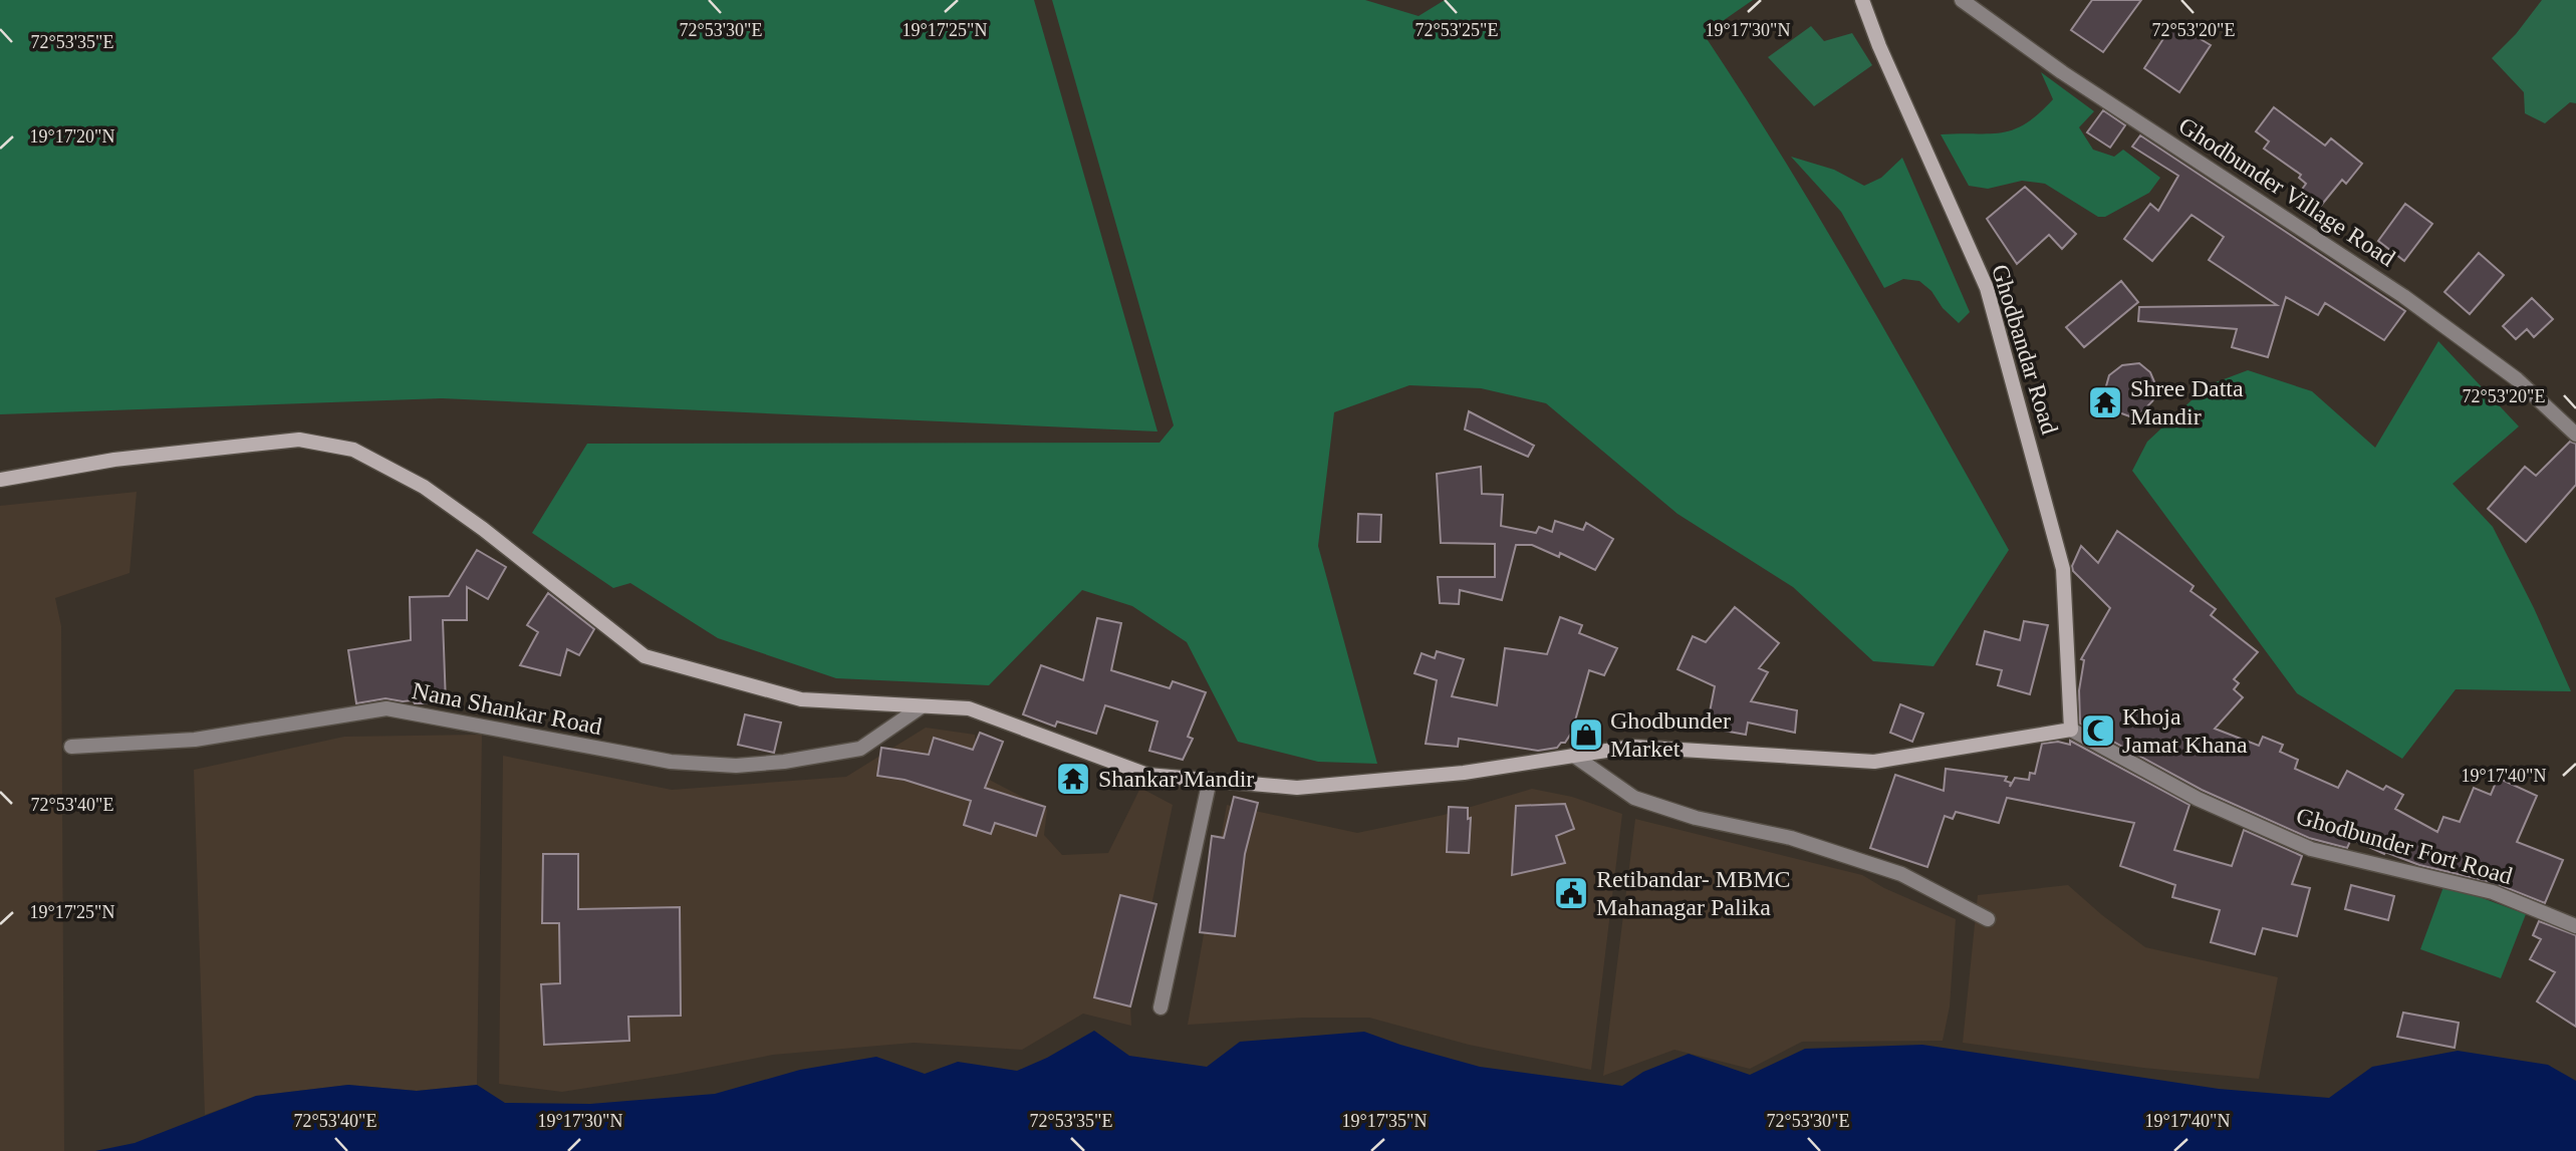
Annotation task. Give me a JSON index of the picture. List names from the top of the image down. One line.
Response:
{"streets":{"street":["Ghodbunder Village Road","Ghodbandar Road","Nana Shankar Road","Ghodbunder Fort Road"]},"crossings":[["Ghodbandar Road","Ghodbunder Fort Road"]],"places":{"temple":["Shree Datta Mandir","Shankar Mandir"],"mosque":["Khoja Jamat Khana"],"shop":["Ghodbunder Market"],"public building":["Retibandar- MBMC Mahanagar Palika"]},"coordinates":["19°17'25\"N","19°17'30\"N","72°53'30\"E","72°53'25\"E","72°53'20\"E","72°53'35\"E","19°17'20\"N","19°17'40\"N","72°53'40\"E","19°17'35\"N"]}
